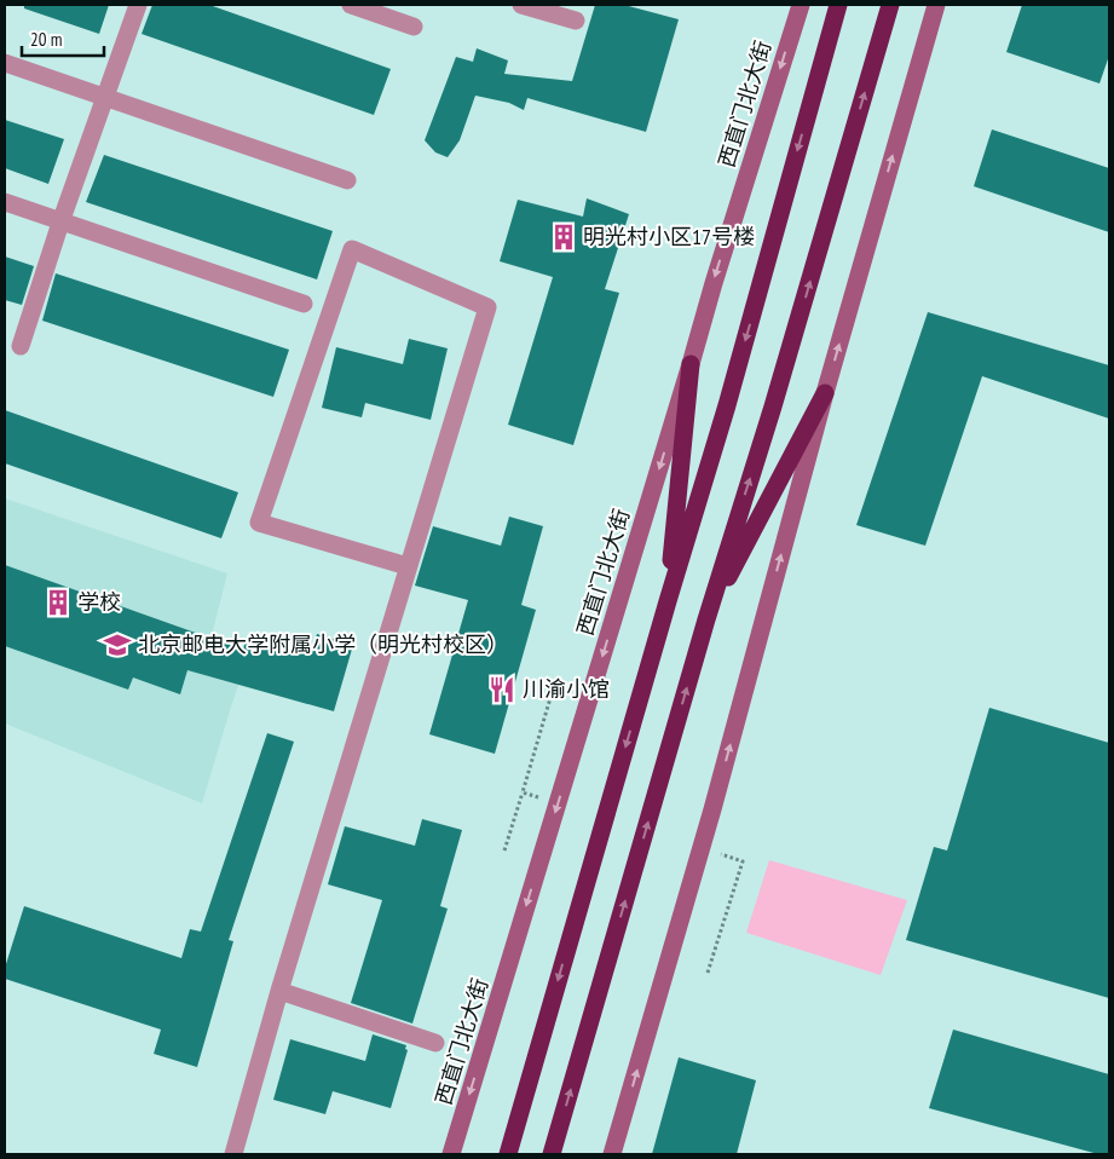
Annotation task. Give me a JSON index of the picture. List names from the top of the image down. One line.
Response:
{"streets":{"street":["西直门北大街"]},"places":{"building":["明光村小区17号楼","学校"],"school or university":["北京邮电大学附属小学（明光村校区）"],"restaurant":["川渝小馆"]},"scale_bar":"20 m"}
